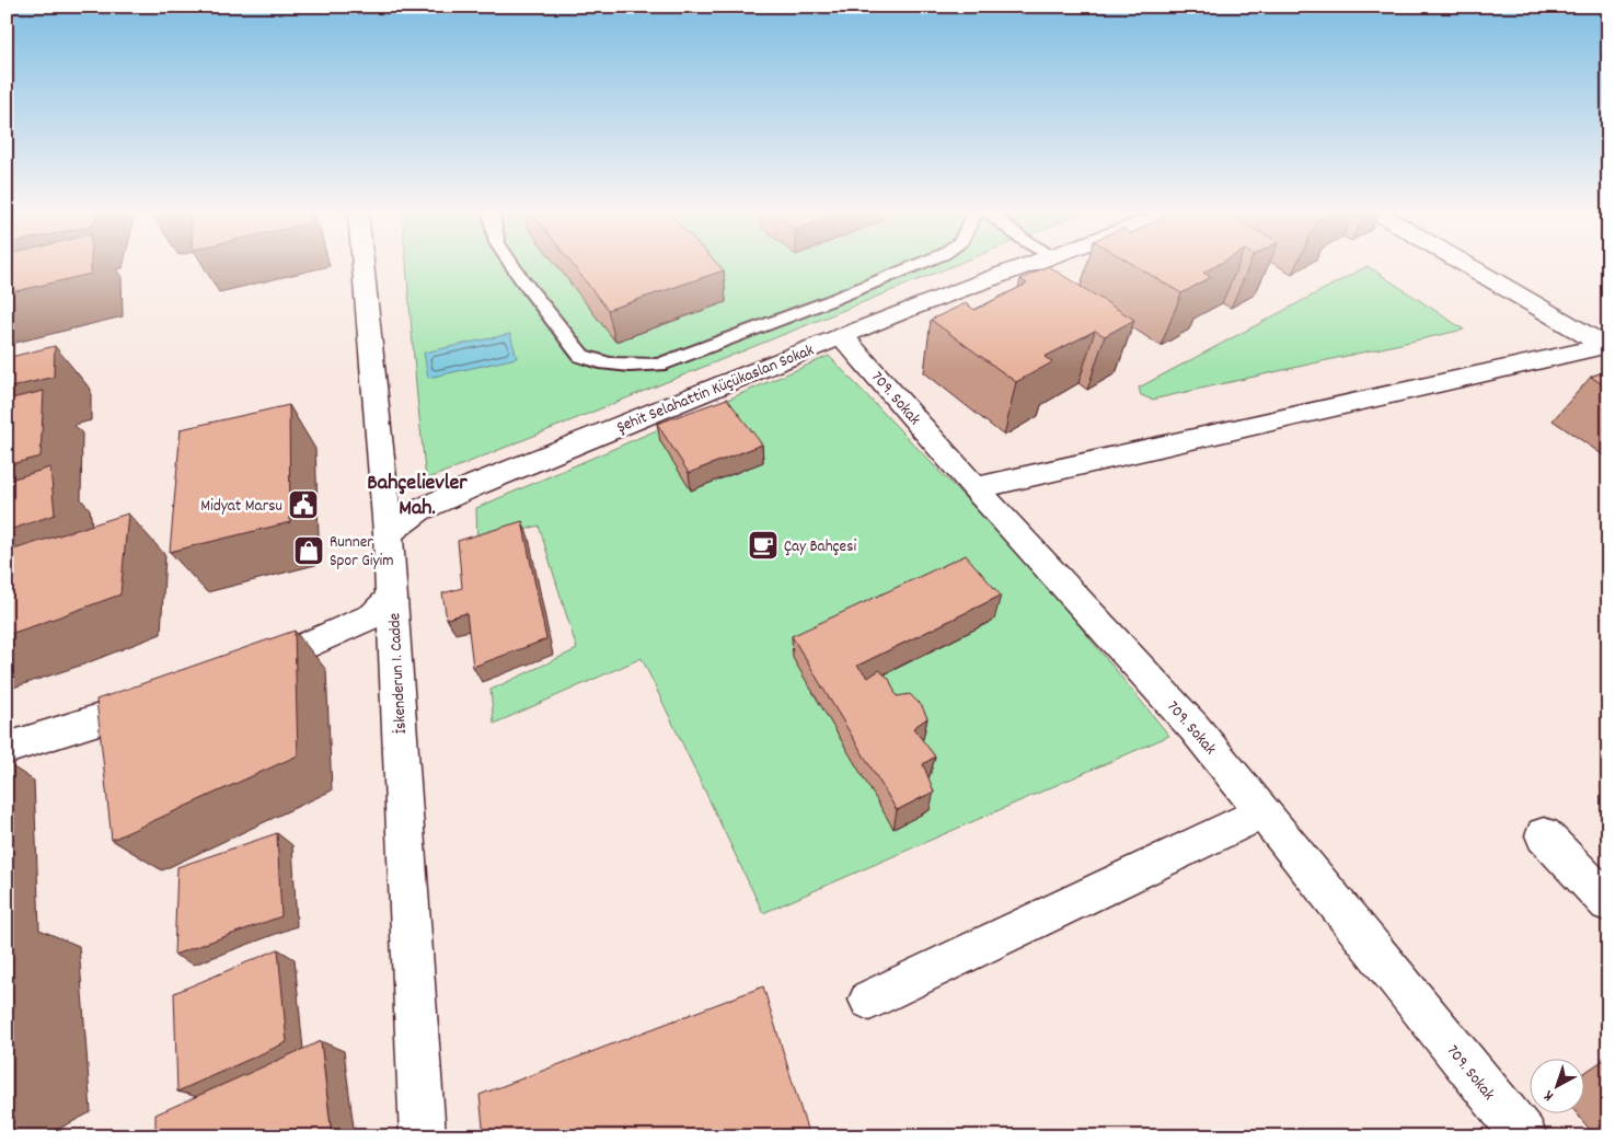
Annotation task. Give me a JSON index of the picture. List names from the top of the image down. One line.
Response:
{"streets":{"street":["Şehit Selahattin Küçükaslan Sokak","709. Sokak","İskenderun 1. Cadde"]},"crossings":[["Şehit Selahattin Küçükaslan Sokak","709. Sokak"],["Şehit Selahattin Küçükaslan Sokak","İskenderun 1. Cadde"]],"districts":["Bahçelievler Mah."],"places":{"public building":["Midyat Marsu"],"cafe":["Çay Bahçesi"],"shop":["Runner Spor Giyim"]},"north":"bottom left"}
